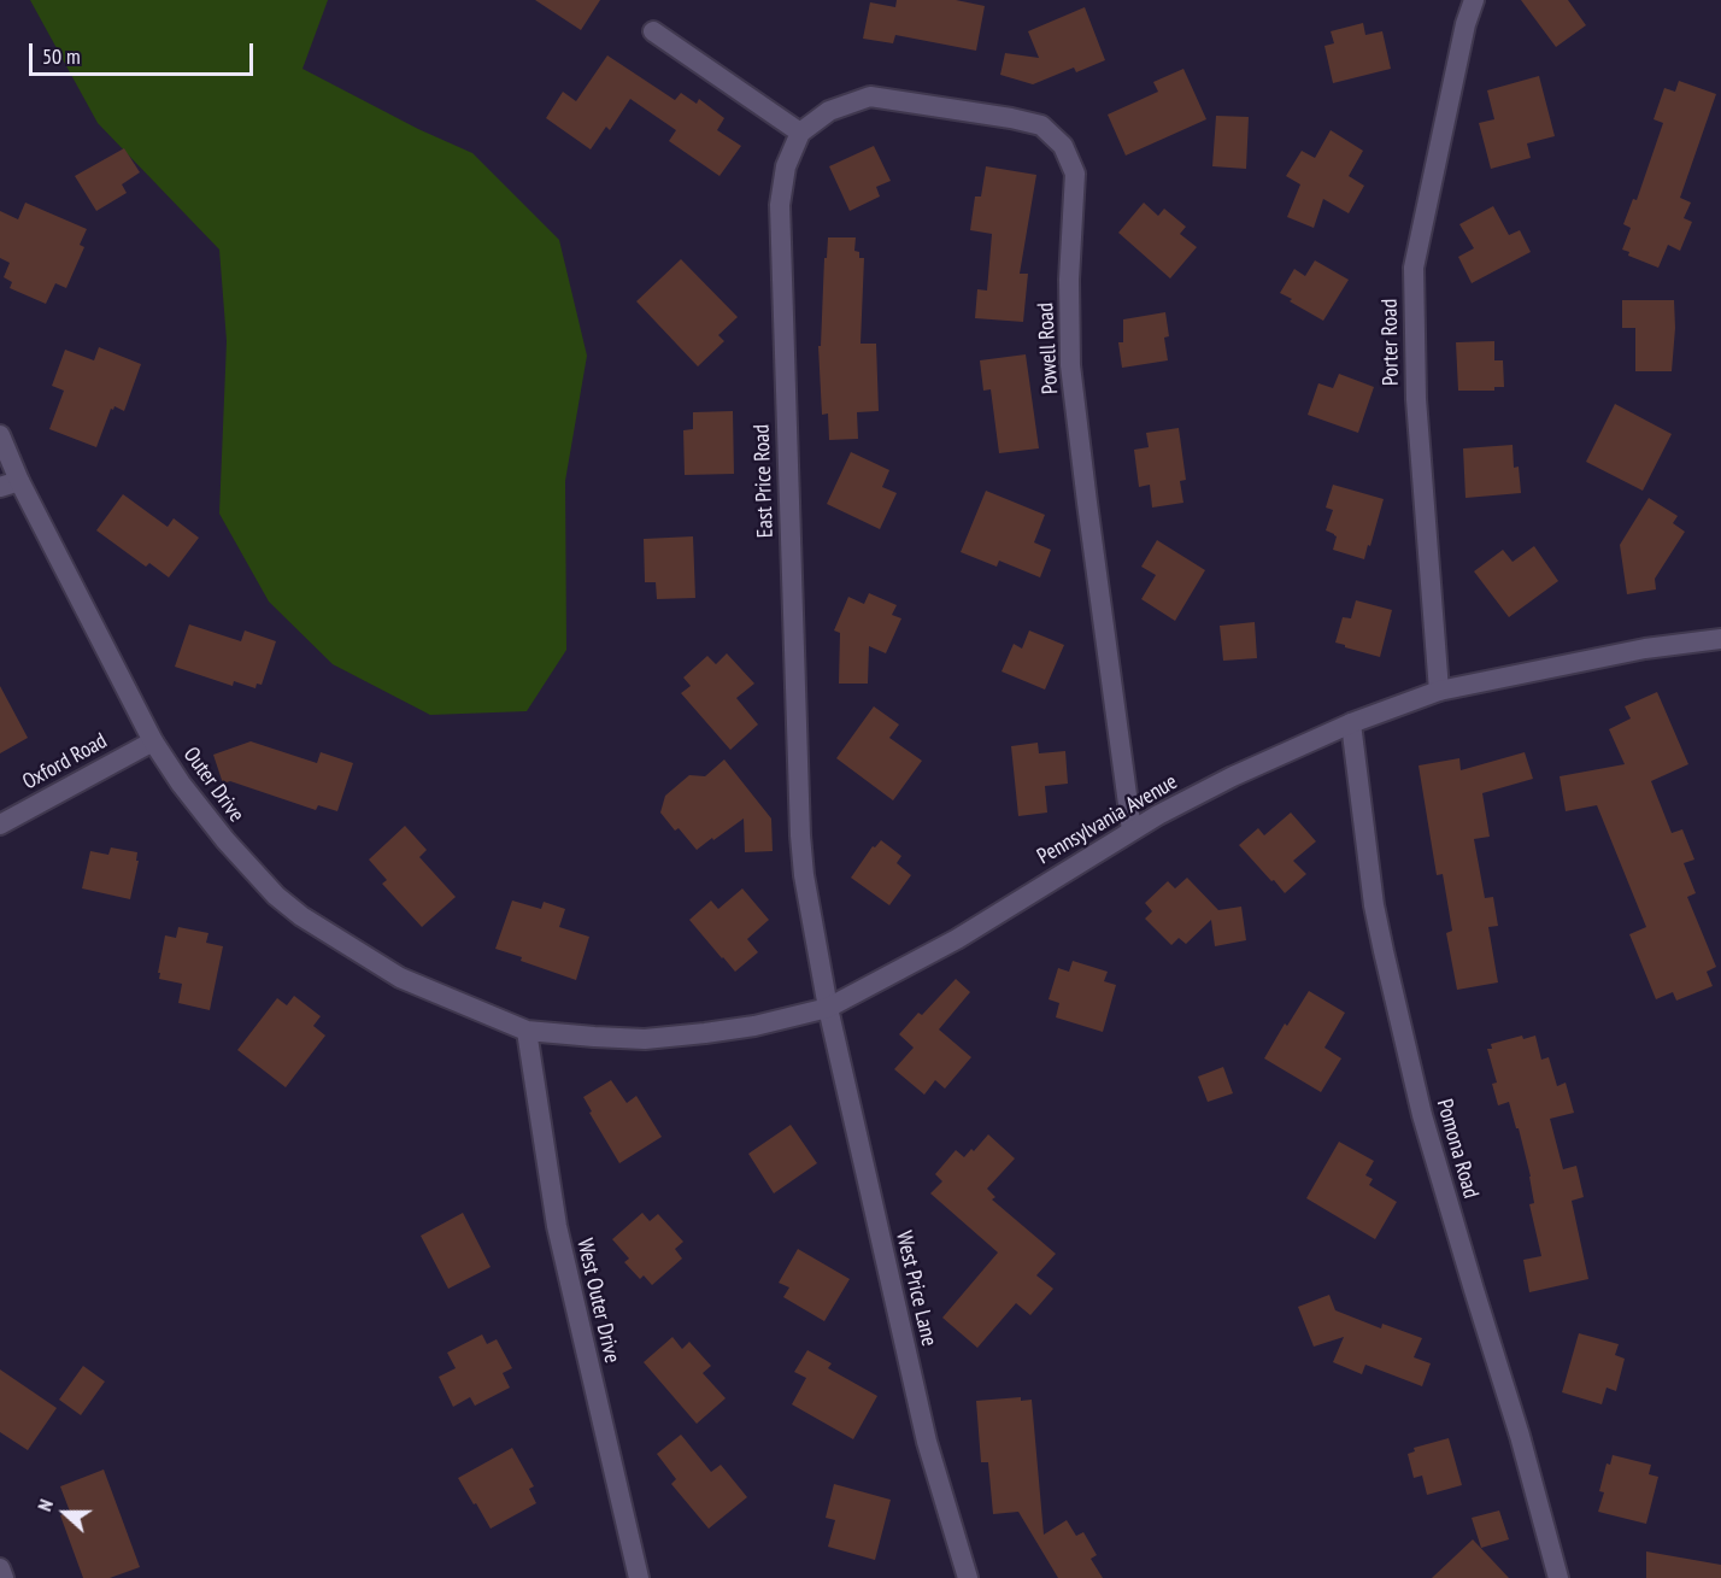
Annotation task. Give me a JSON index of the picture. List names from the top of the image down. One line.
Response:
{"streets":{"street":["Porter Road","Powell Road","East Price Road","Oxford Road","Outer Drive","Pennsylvania Avenue","Pomona Road","West Price Lane","West Outer Drive"]},"crossings":[["Porter Road","Pennsylvania Avenue"],["Powell Road","East Price Road"],["Powell Road","Pennsylvania Avenue"],["East Price Road","Pennsylvania Avenue"],["East Price Road","West Price Lane"],["Oxford Road","Outer Drive"],["Outer Drive","Pennsylvania Avenue"],["Outer Drive","West Outer Drive"],["Pennsylvania Avenue","Pomona Road"],["Pennsylvania Avenue","West Price Lane"],["Pennsylvania Avenue","West Outer Drive"]],"scale_bar":"50 m","north":"left"}
